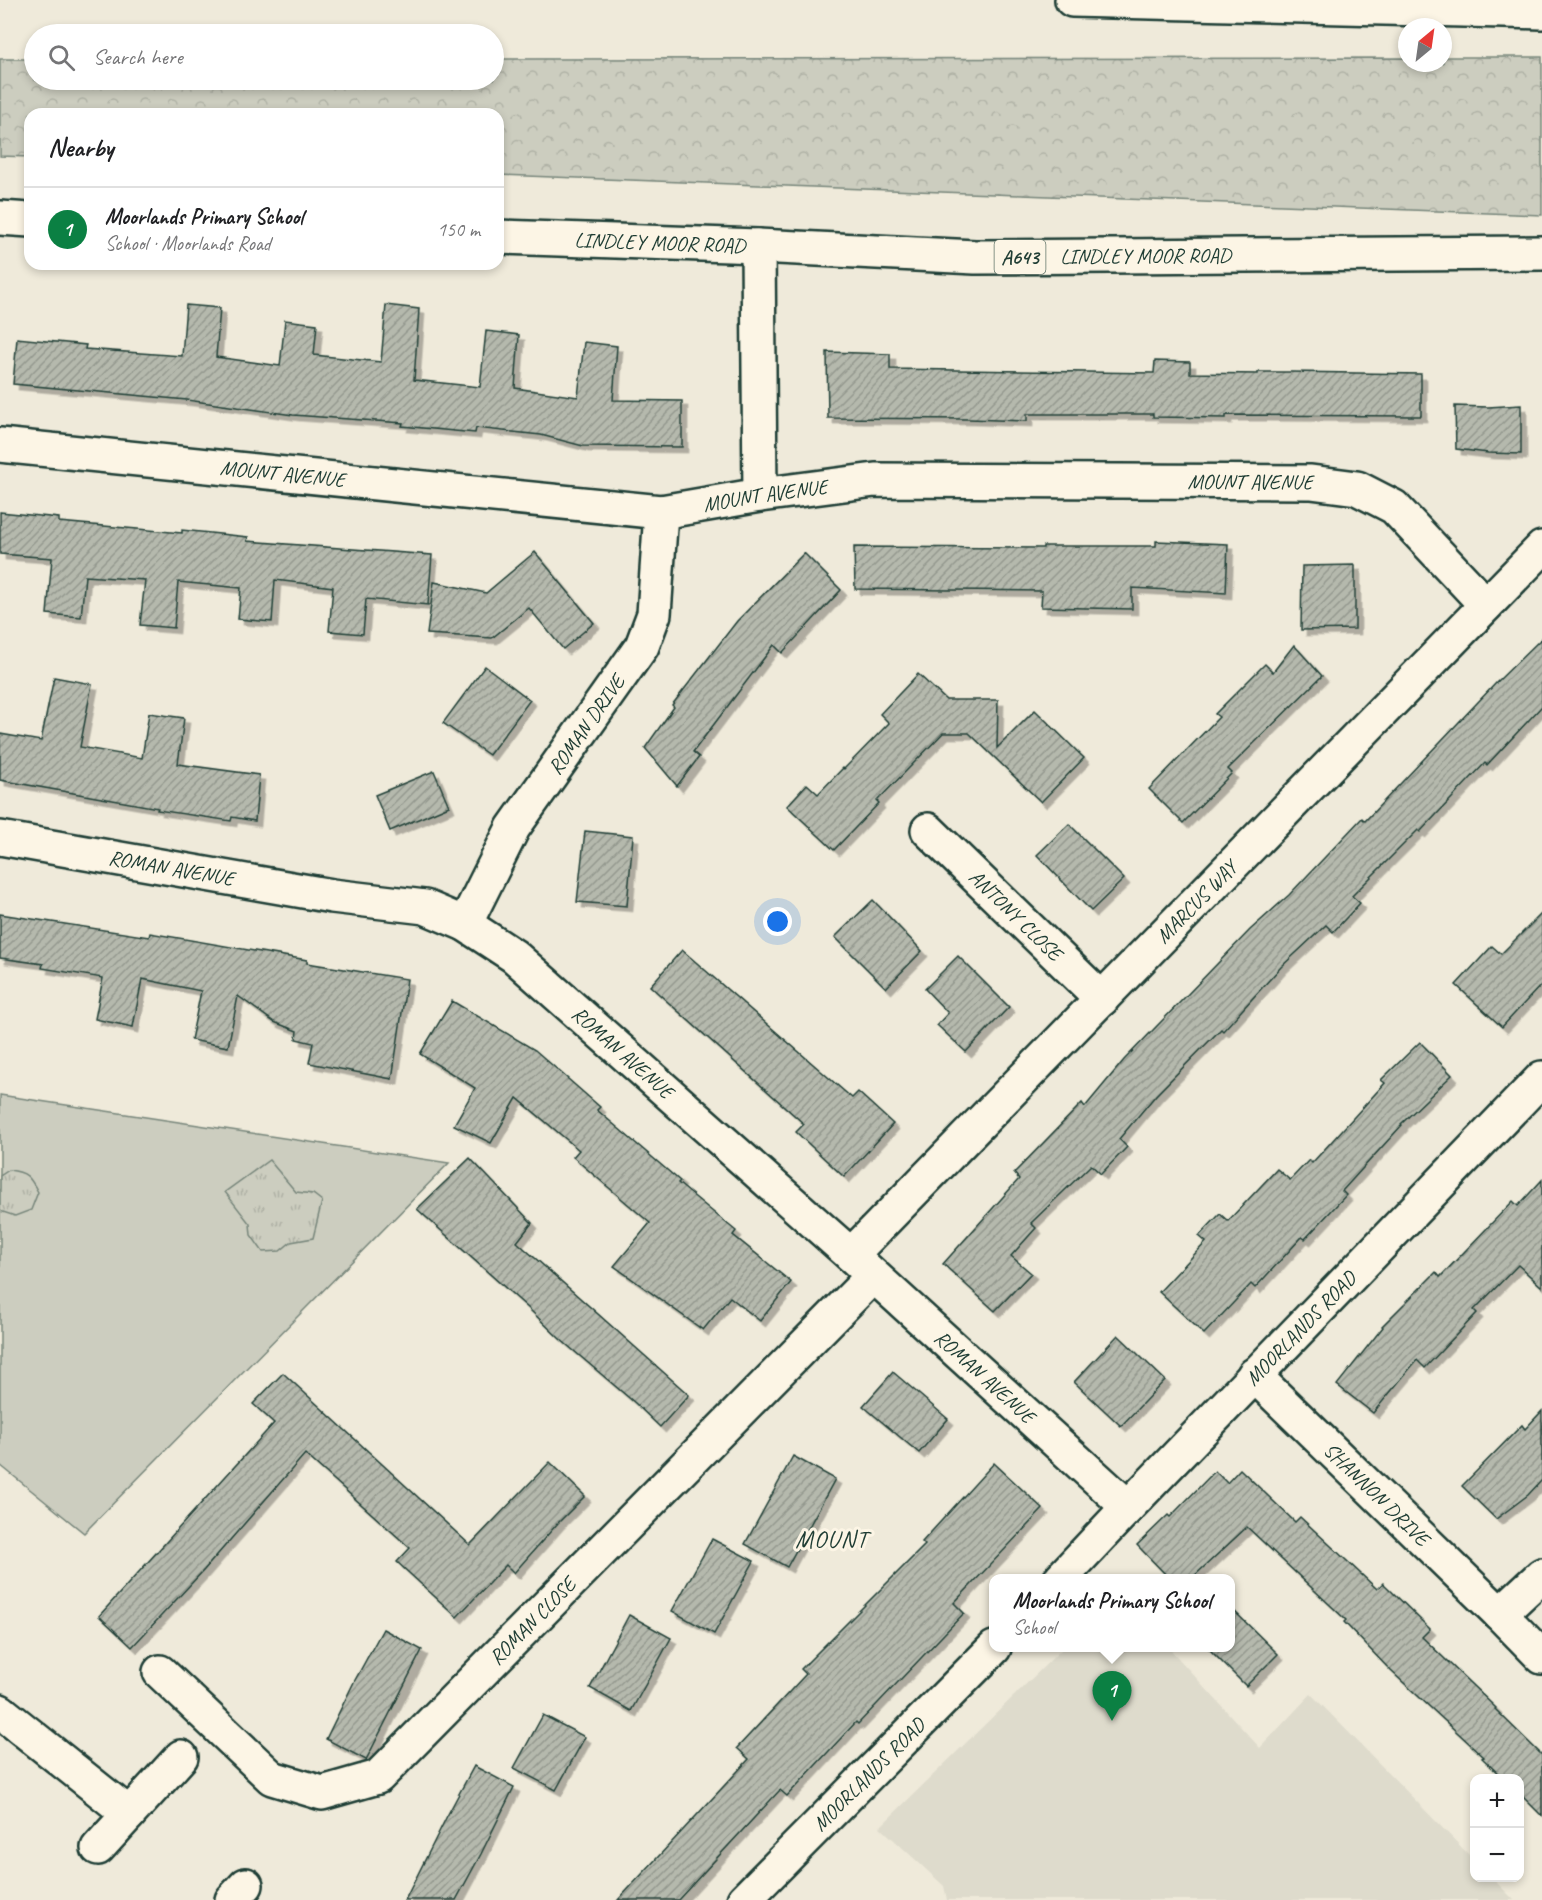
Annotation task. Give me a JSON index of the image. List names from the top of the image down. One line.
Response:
{"streets":{"main road":["LINDLEY MOOR ROAD","A643","MOUNT AVENUE","ROMAN DRIVE","ROMAN AVENUE","MARCUS WAY","ANTONY CLOSE","MOORLANDS ROAD","SHANNON DRIVE","ROMAN CLOSE"]},"crossings":[["MOUNT AVENUE","ROMAN DRIVE"],["MOUNT AVENUE","MARCUS WAY"],["ROMAN DRIVE","ROMAN AVENUE"],["ROMAN AVENUE","MARCUS WAY"],["ROMAN AVENUE","MOORLANDS ROAD"],["ROMAN AVENUE","ROMAN CLOSE"],["MARCUS WAY","ANTONY CLOSE"],["MARCUS WAY","ROMAN CLOSE"],["MOORLANDS ROAD","SHANNON DRIVE"]],"districts":["MOUNT"],"north":"top right","page":{"search":"Search here","heading":"Nearby","list":[{"mark":"1","name":"Moorlands Primary School","note":"School · Moorlands Road","value":"150 m"}],"popup":["Moorlands Primary School","School"],"pins":"1","map_buttons":["+","−"]}}
